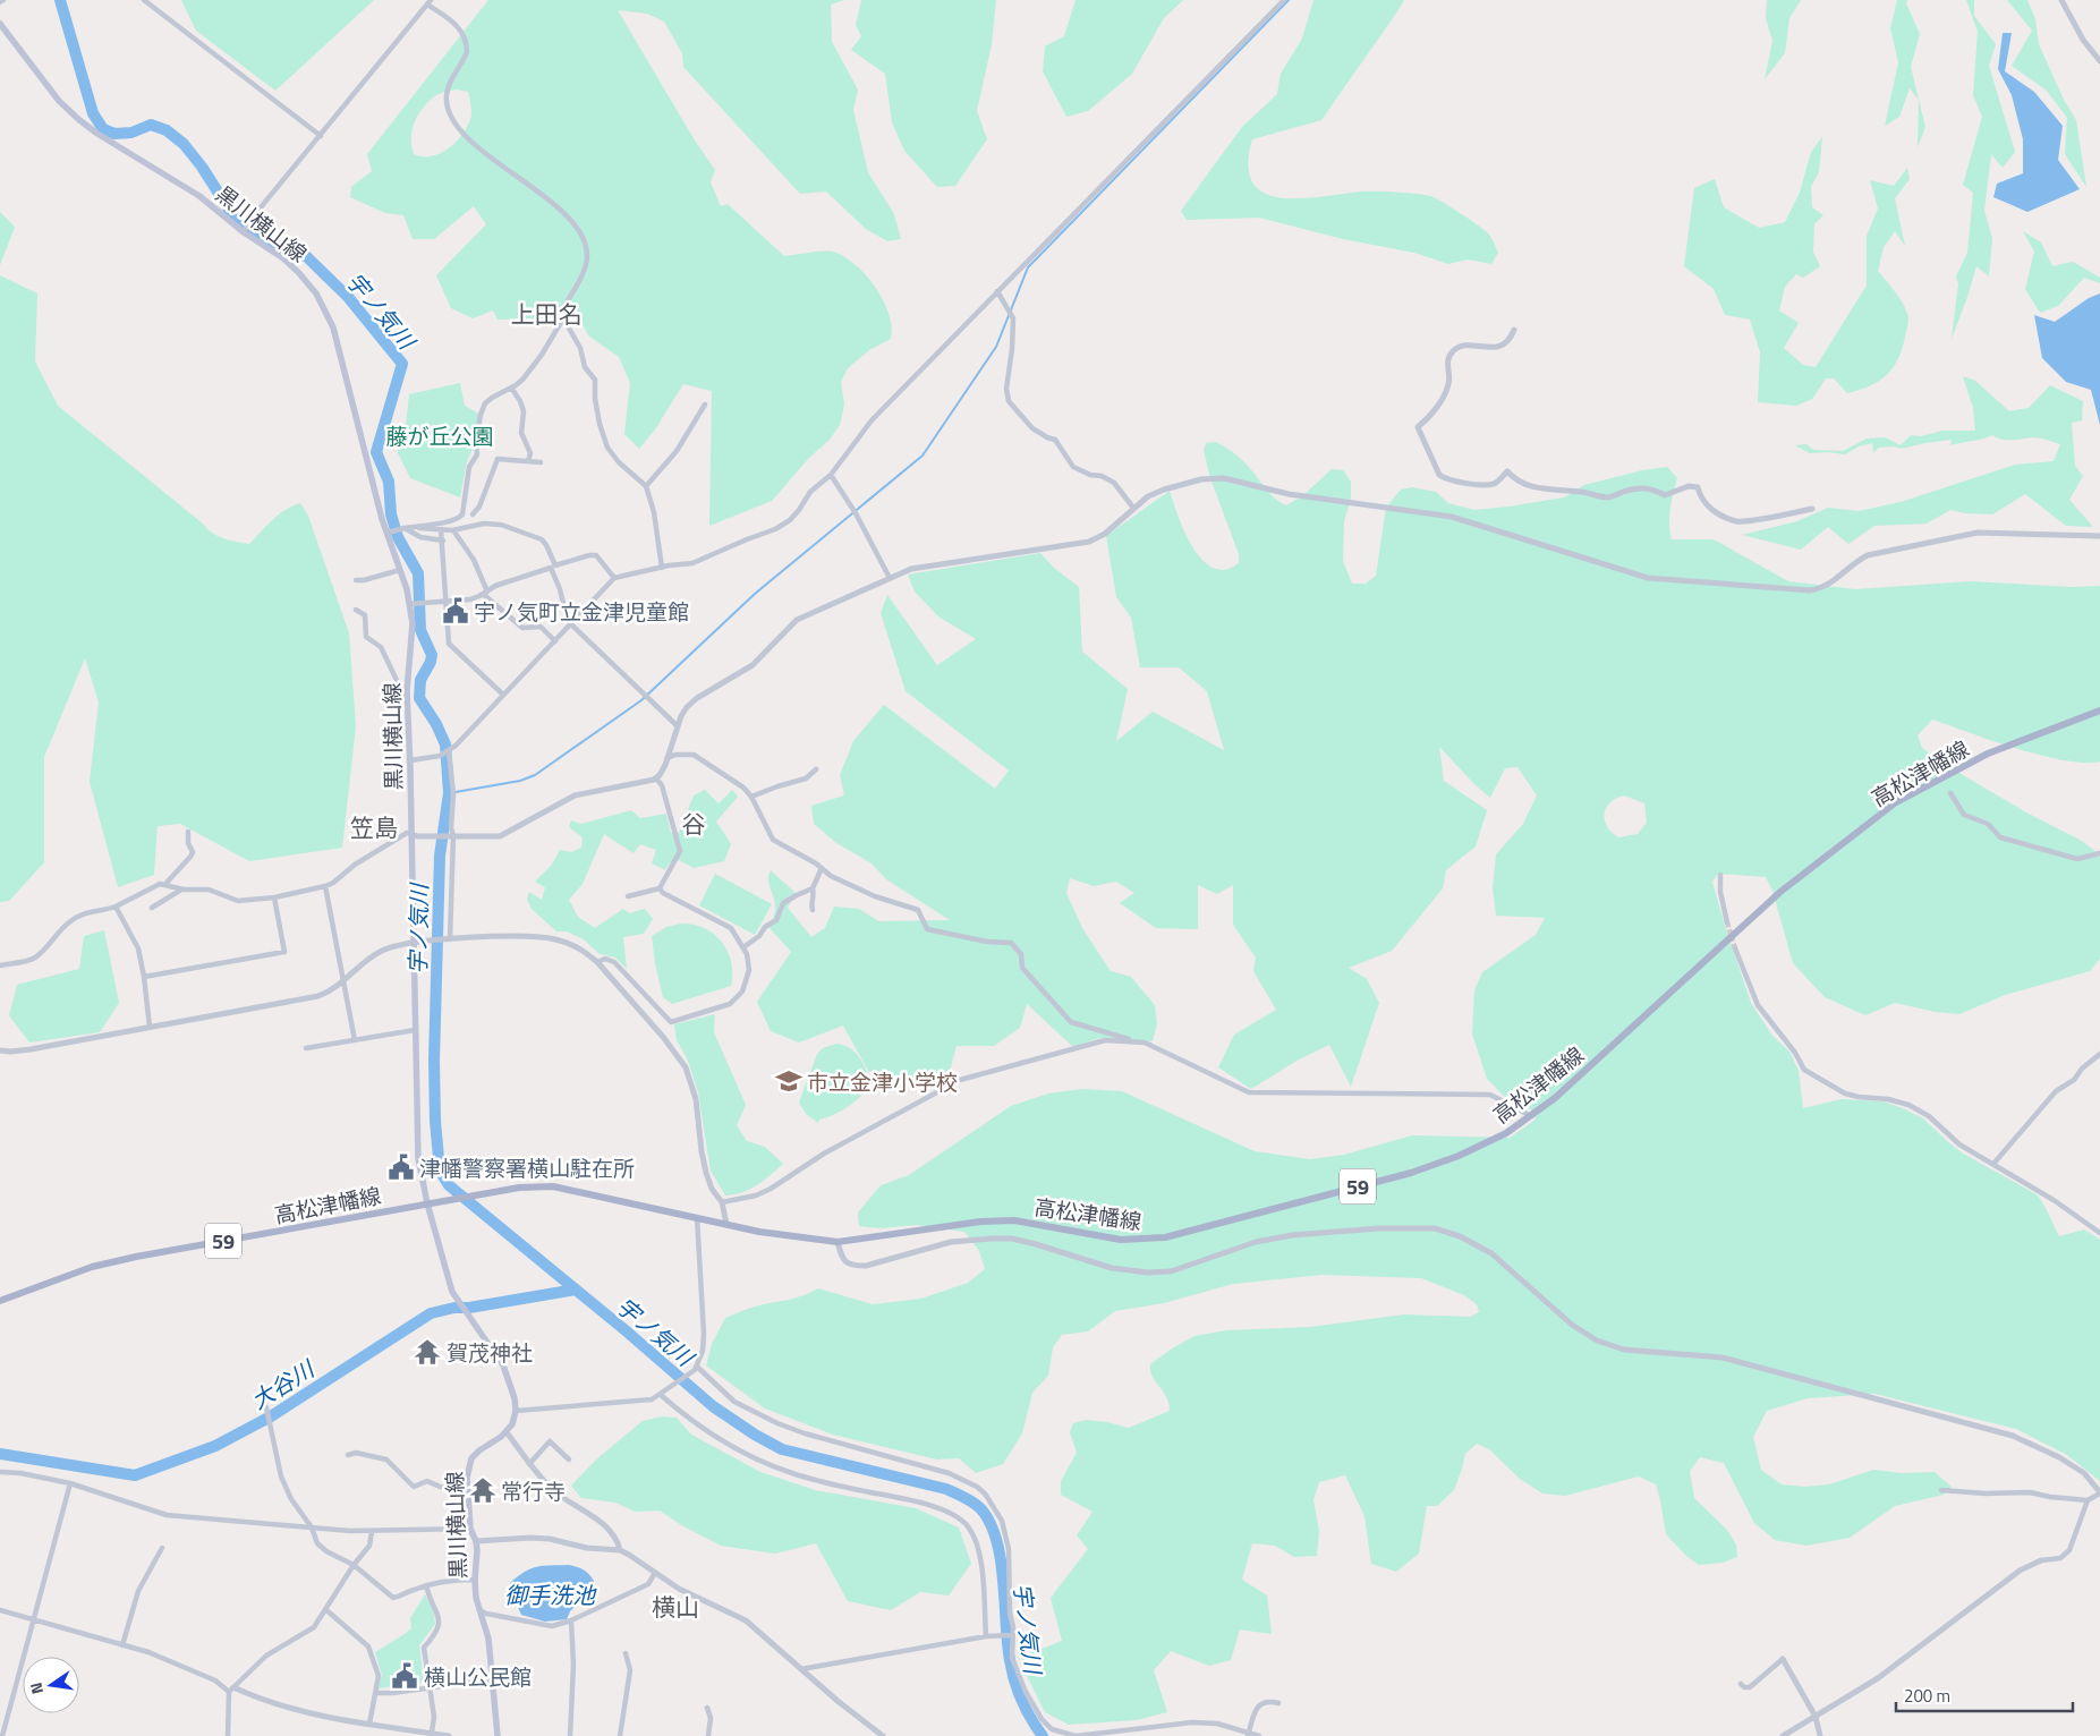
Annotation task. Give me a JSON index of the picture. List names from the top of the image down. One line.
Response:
{"streets":{"main road":["黒川横山線","高松津幡線","59"]},"crossings":[["黒川横山線","高松津幡線"]],"districts":["上田名","谷","笠島","横山"],"water":["宇ノ気川","大谷川","御手洗池"],"parks":["藤が丘公園"],"places":{"public building":["宇ノ気町立金津児童館","津幡警察署横山駐在所","横山公民館"],"school or university":["市立金津小学校"],"temple":["賀茂神社","常行寺"]},"scale_bar":"200 m","north":"left"}
